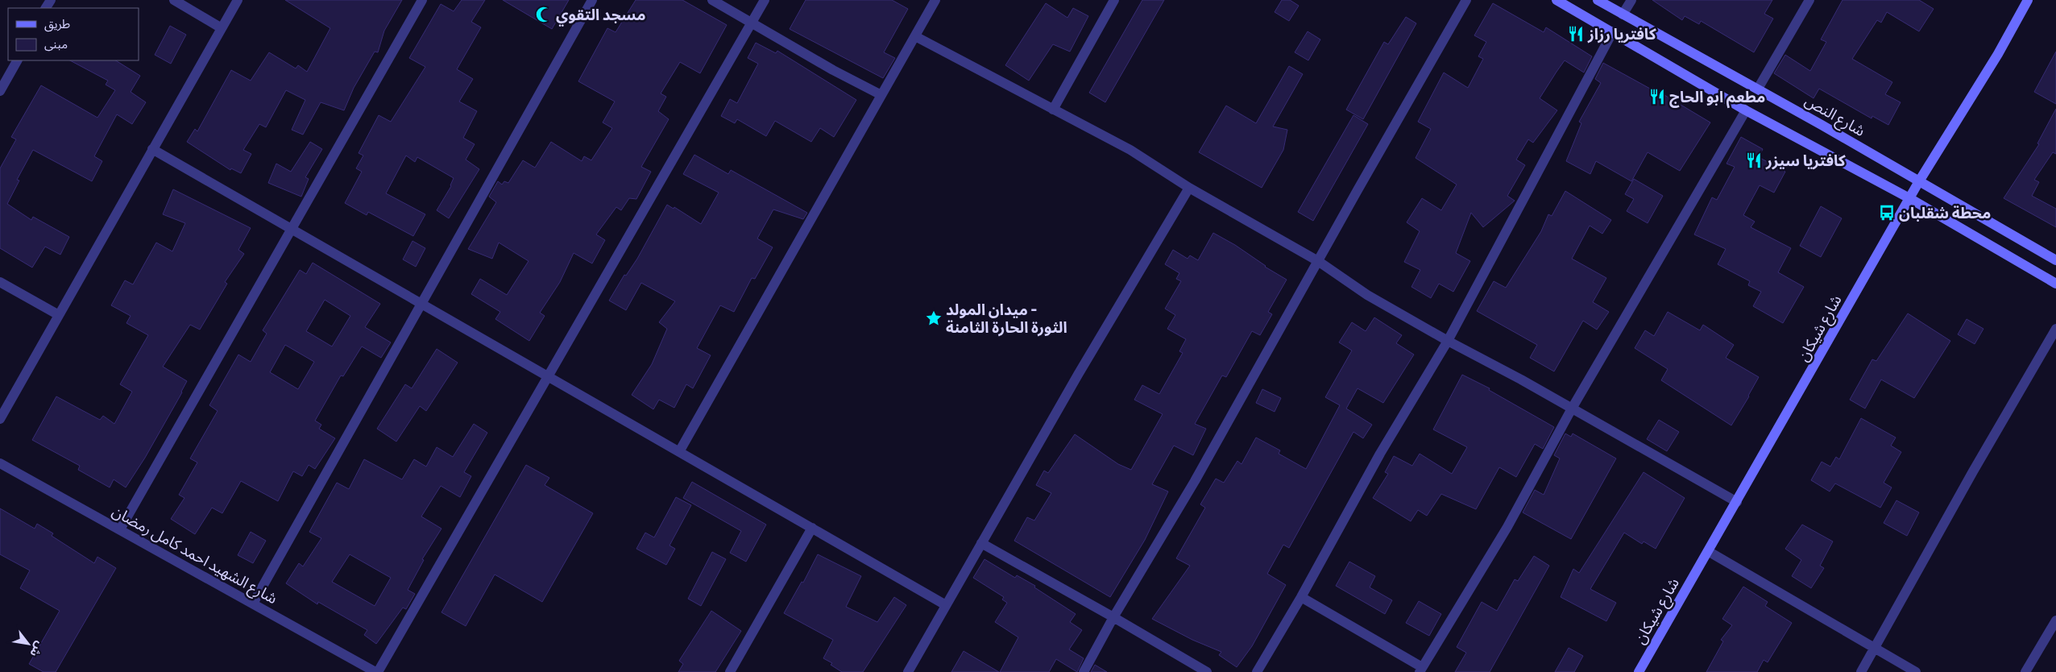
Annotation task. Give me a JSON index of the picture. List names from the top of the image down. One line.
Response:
{"streets":{"main road":["شارع النص","شارع شيكان"],"street":["شارع الشهيد احمد كامل رمضان"]},"crossings":[["شارع النص","شارع شيكان"]],"places":{"mosque":["مسجد التقوي"],"restaurant":["كافتريا رزاز","مطعم ابو الحاج","كافتريا سيزر"],"bus stop":["محطة شقلبان"],"place":["ميدان المولد - الثورة الحارة الثامنة"]},"legend":["طريق","مبنى"],"north":"bottom right"}
